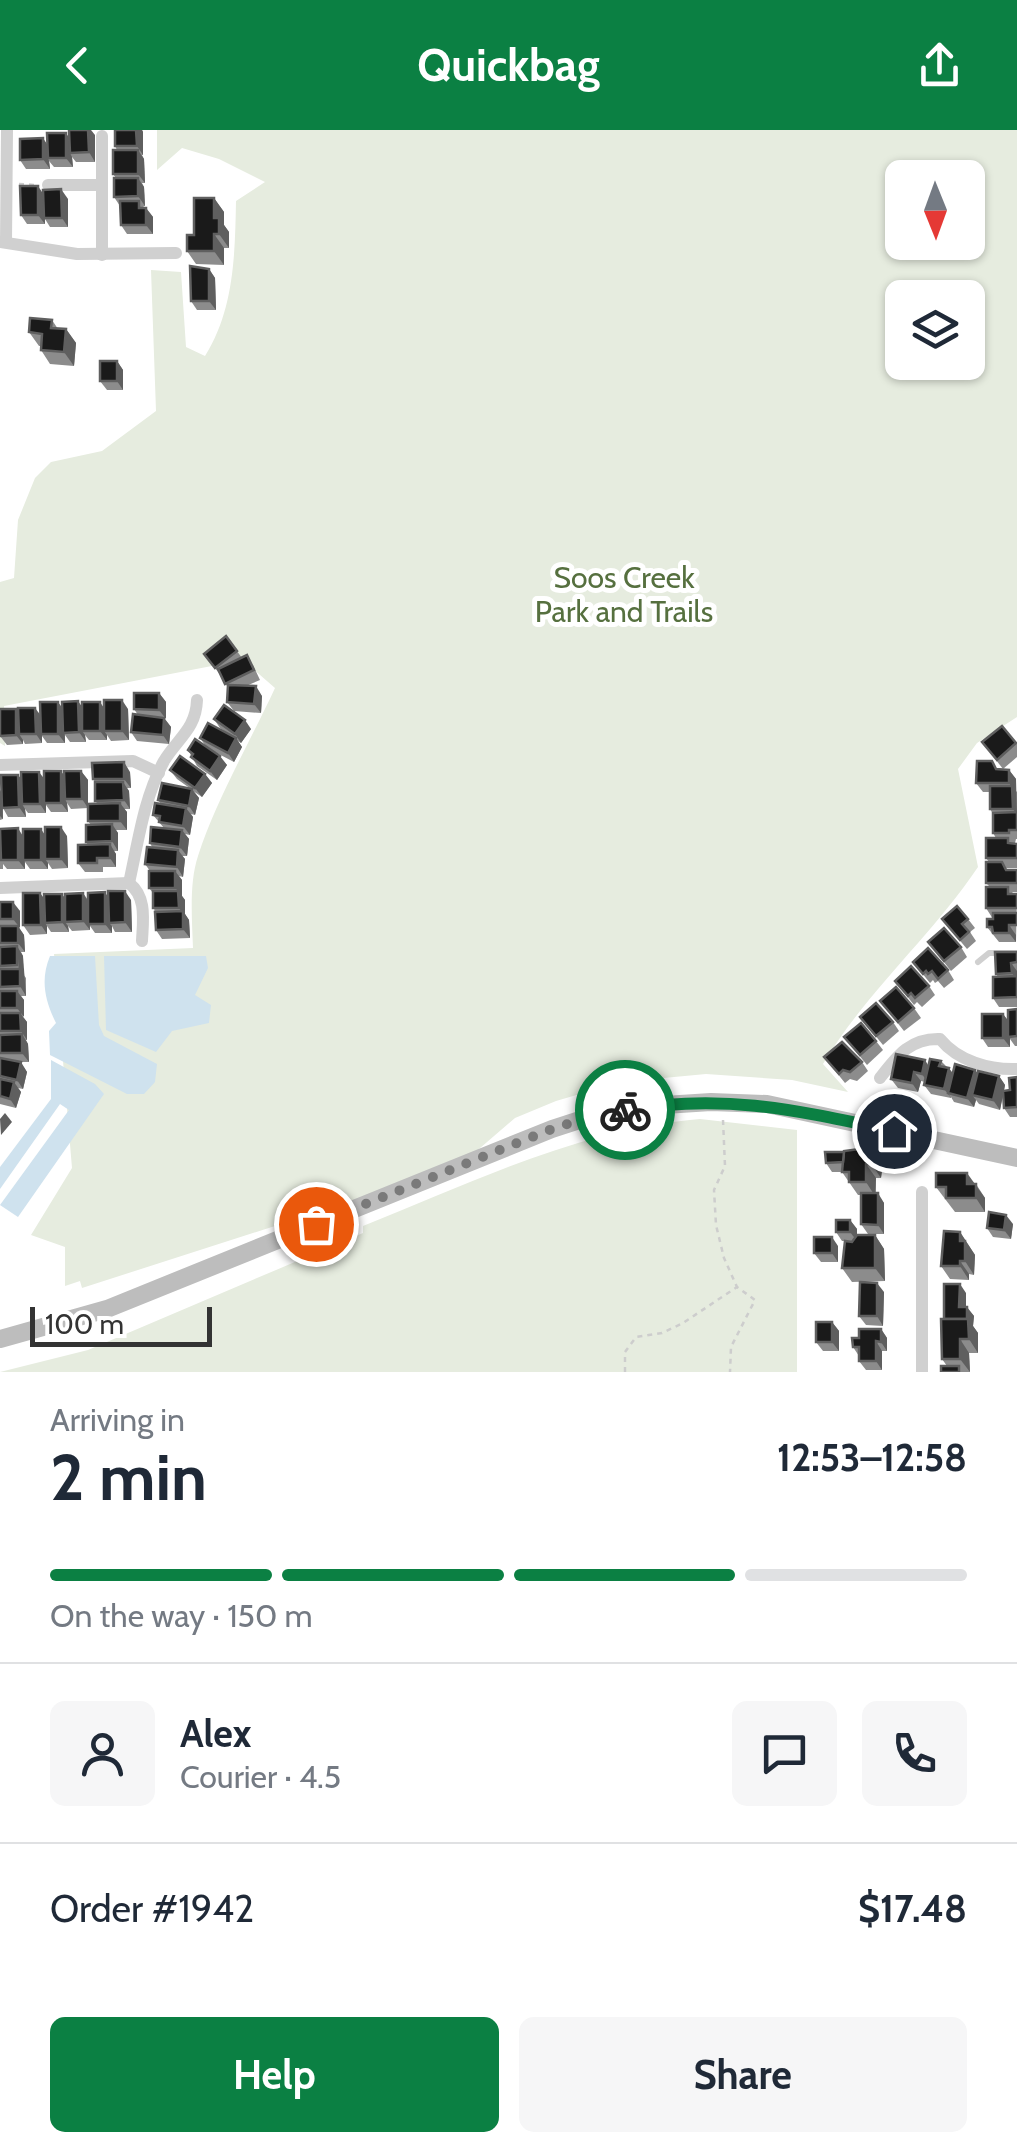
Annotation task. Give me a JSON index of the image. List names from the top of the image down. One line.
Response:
{"parks":["Soos Creek Park and Trails"],"scale_bar":"100 m","north":"bottom","page":{"header":"Quickbag","scale":"100 m","heading":["2 min","Arriving in","12:53–12:58"],"panel":["Alex","Courier · 4.5","Order #1942","$17.48"],"bar":"On the way · 150 m","buttons":["Help","Share"]}}
